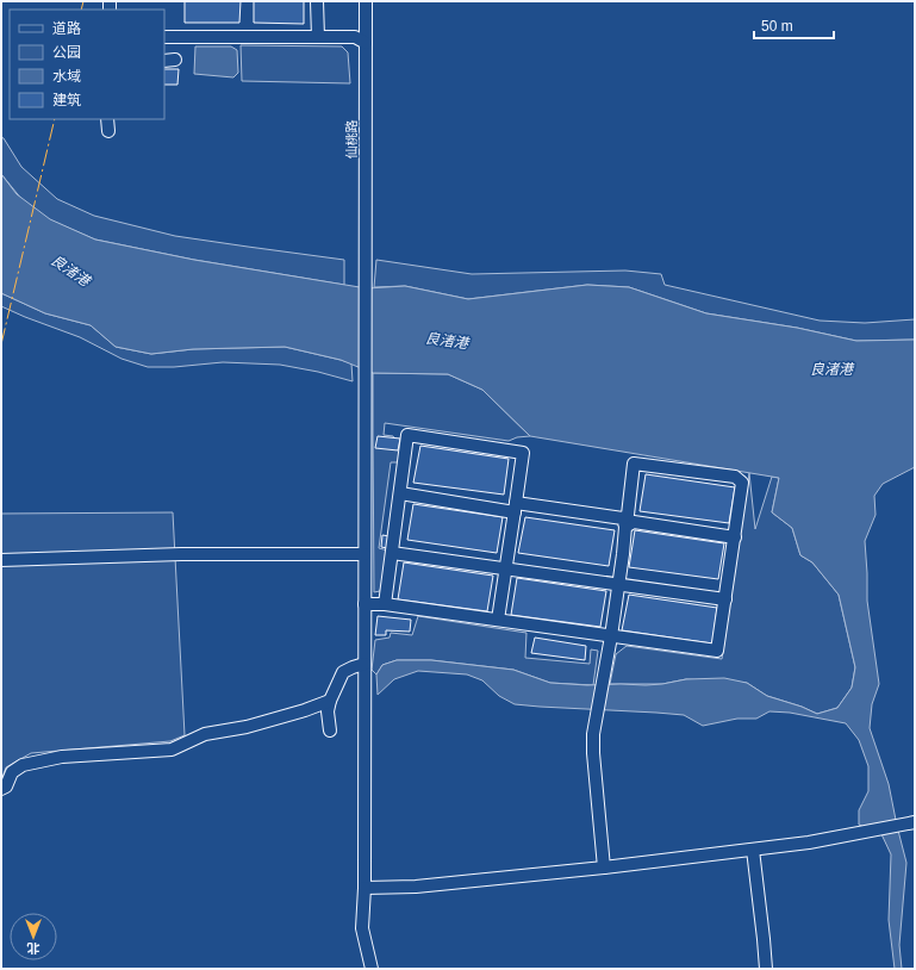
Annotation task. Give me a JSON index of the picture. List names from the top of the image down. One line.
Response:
{"streets":{"street":["仙桃路"]},"water":["良渚港"],"legend":["道路","公园","水域","建筑"],"scale_bar":"50 m","north":"bottom"}
